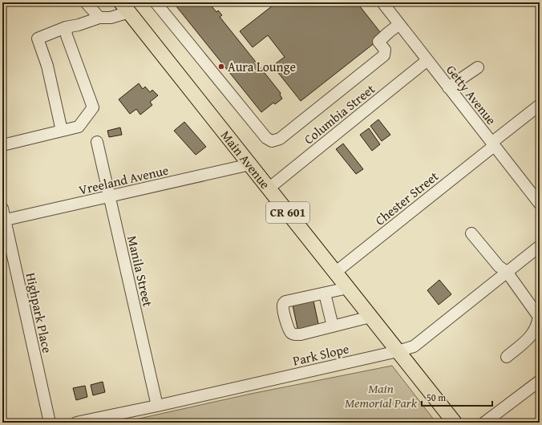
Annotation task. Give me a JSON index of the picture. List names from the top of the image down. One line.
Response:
{"streets":{"main road":["Main Avenue","CR 601"],"street":["Getty Avenue","Columbia Street","Vreeland Avenue","Chester Street","Manila Street","Highpark Place","Park Slope"]},"crossings":[["Getty Avenue","Columbia Street"],["Getty Avenue","Chester Street"],["Columbia Street","Main Avenue"],["Main Avenue","Vreeland Avenue"],["Main Avenue","Chester Street"],["Main Avenue","Park Slope"],["Vreeland Avenue","Manila Street"],["Vreeland Avenue","Highpark Place"],["Manila Street","Park Slope"]],"parks":["Main Memorial Park"],"places":["Aura Lounge"],"scale_bar":"50 m"}
